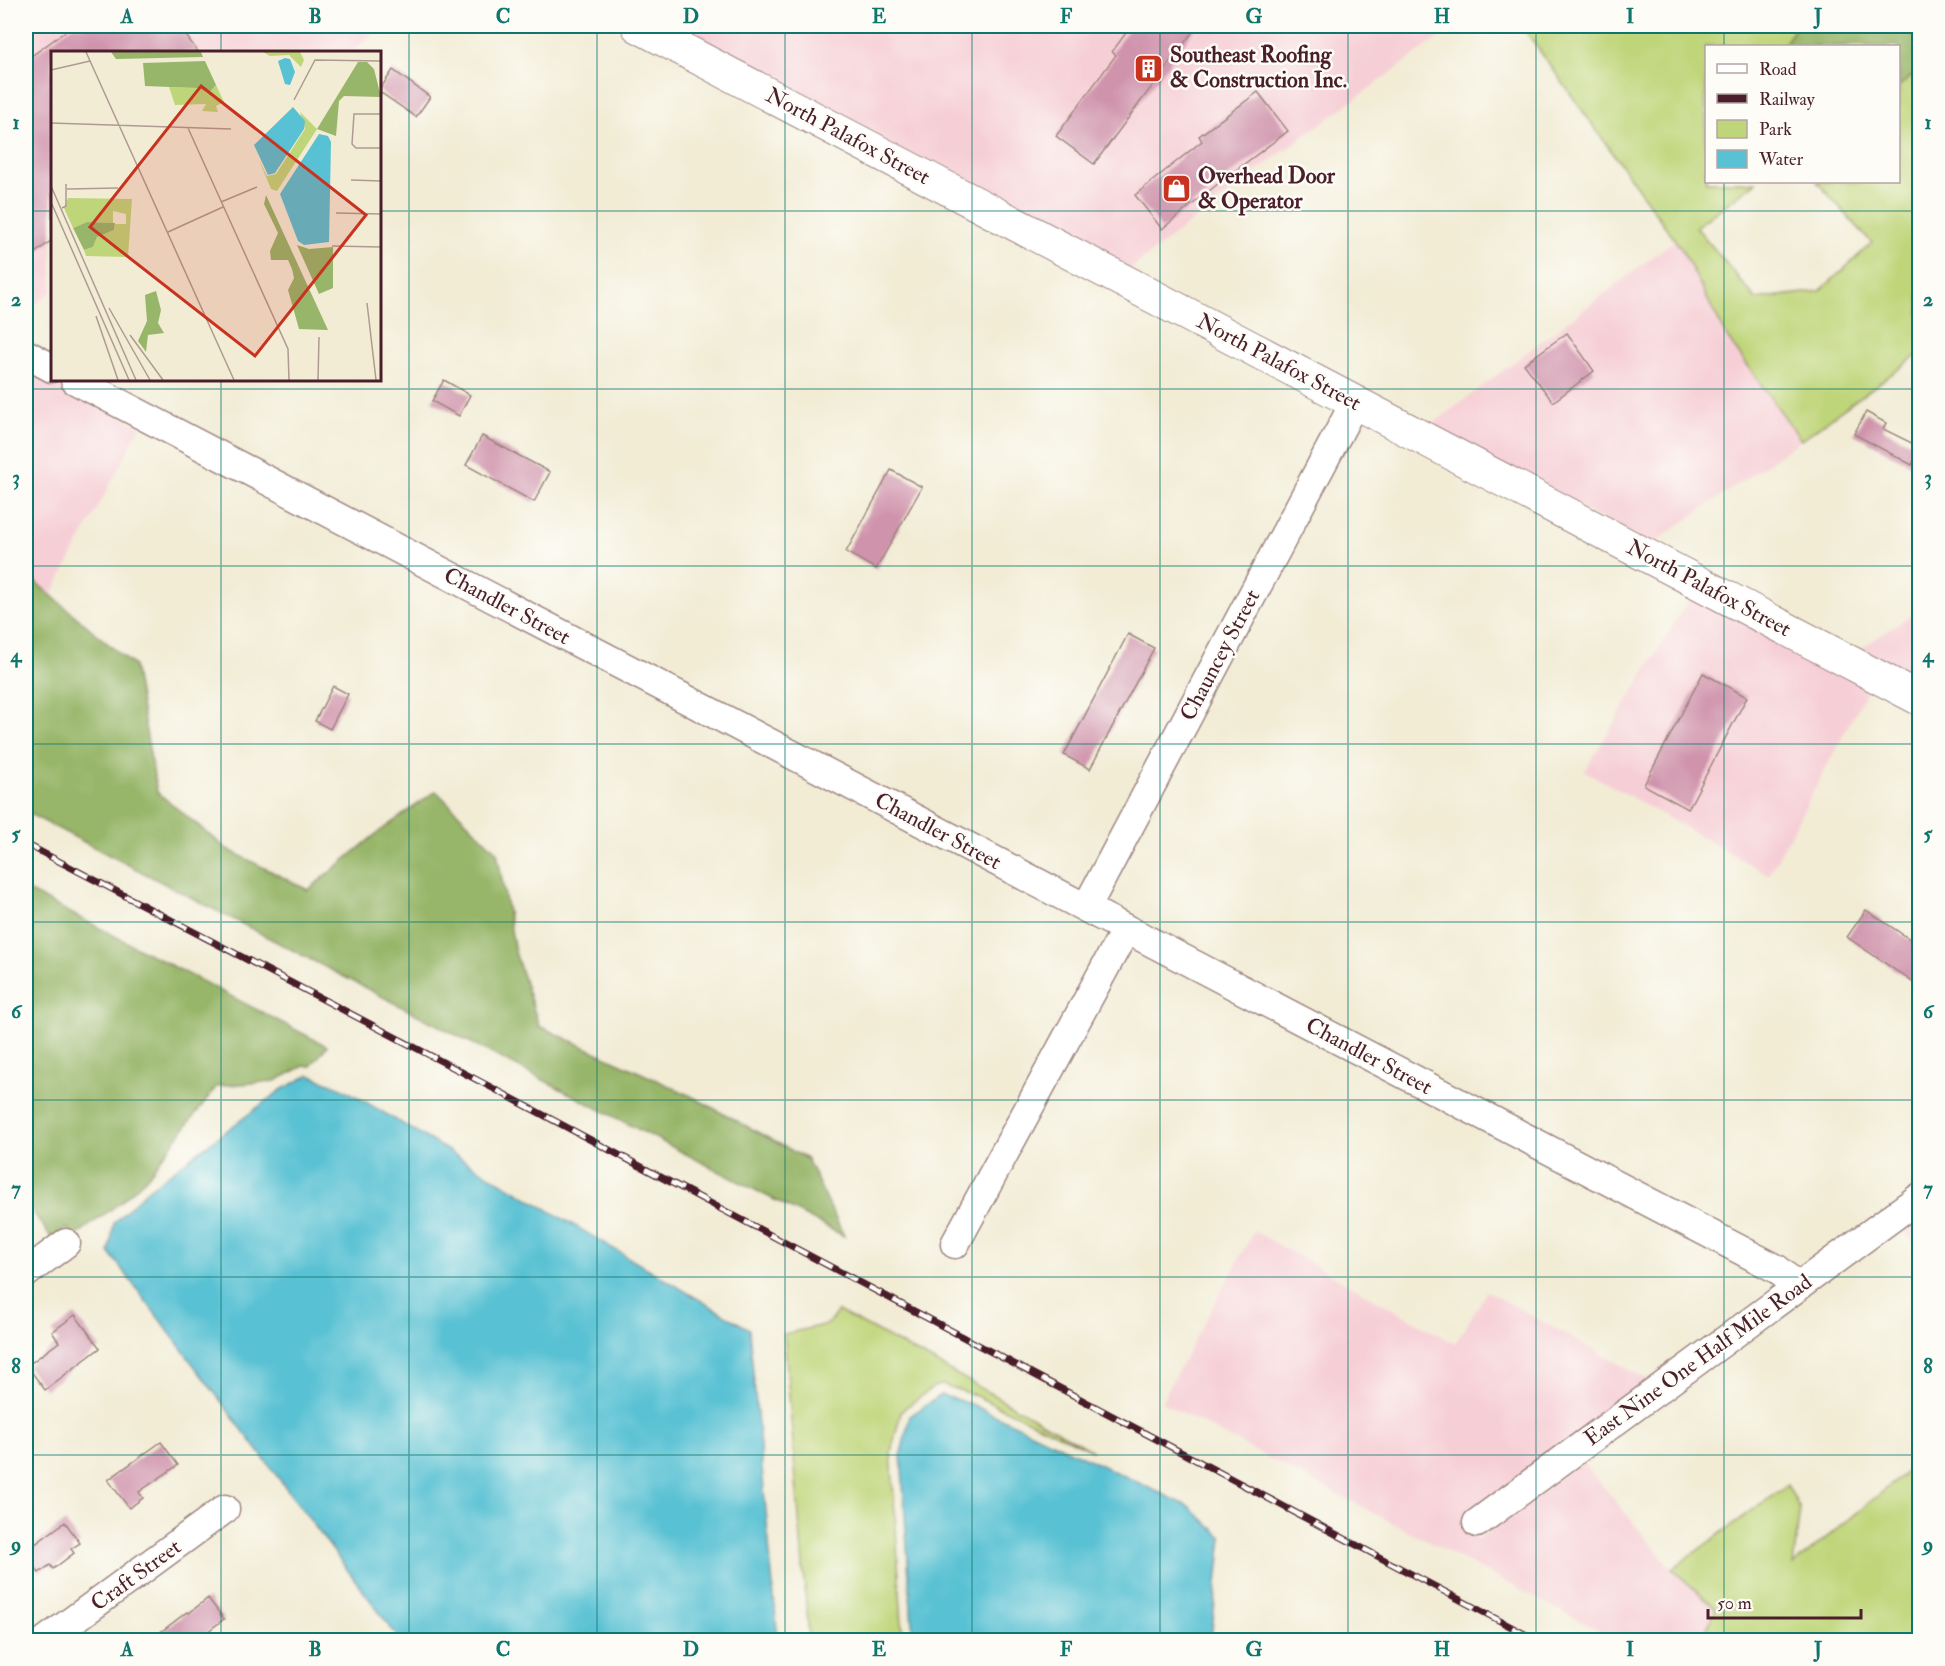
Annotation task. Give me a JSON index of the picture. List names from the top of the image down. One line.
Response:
{"streets":{"main road":["North Palafox Street"],"street":["Chandler Street","Chauncey Street","East Nine One Half Mile Road","Craft Street"]},"crossings":[["North Palafox Street","Chauncey Street"],["Chandler Street","Chauncey Street"],["Chandler Street","East Nine One Half Mile Road"]],"places":{"building":["Southeast Roofing & Construction Inc."],"shop":["Overhead Door & Operator"]},"legend":["Road","Railway","Park","Water"],"scale_bar":"50 m","grid":{"columns":["A","B","C","D","E","F","G","H","I","J"],"rows":["1","2","3","4","5","6","7","8","9"]}}
